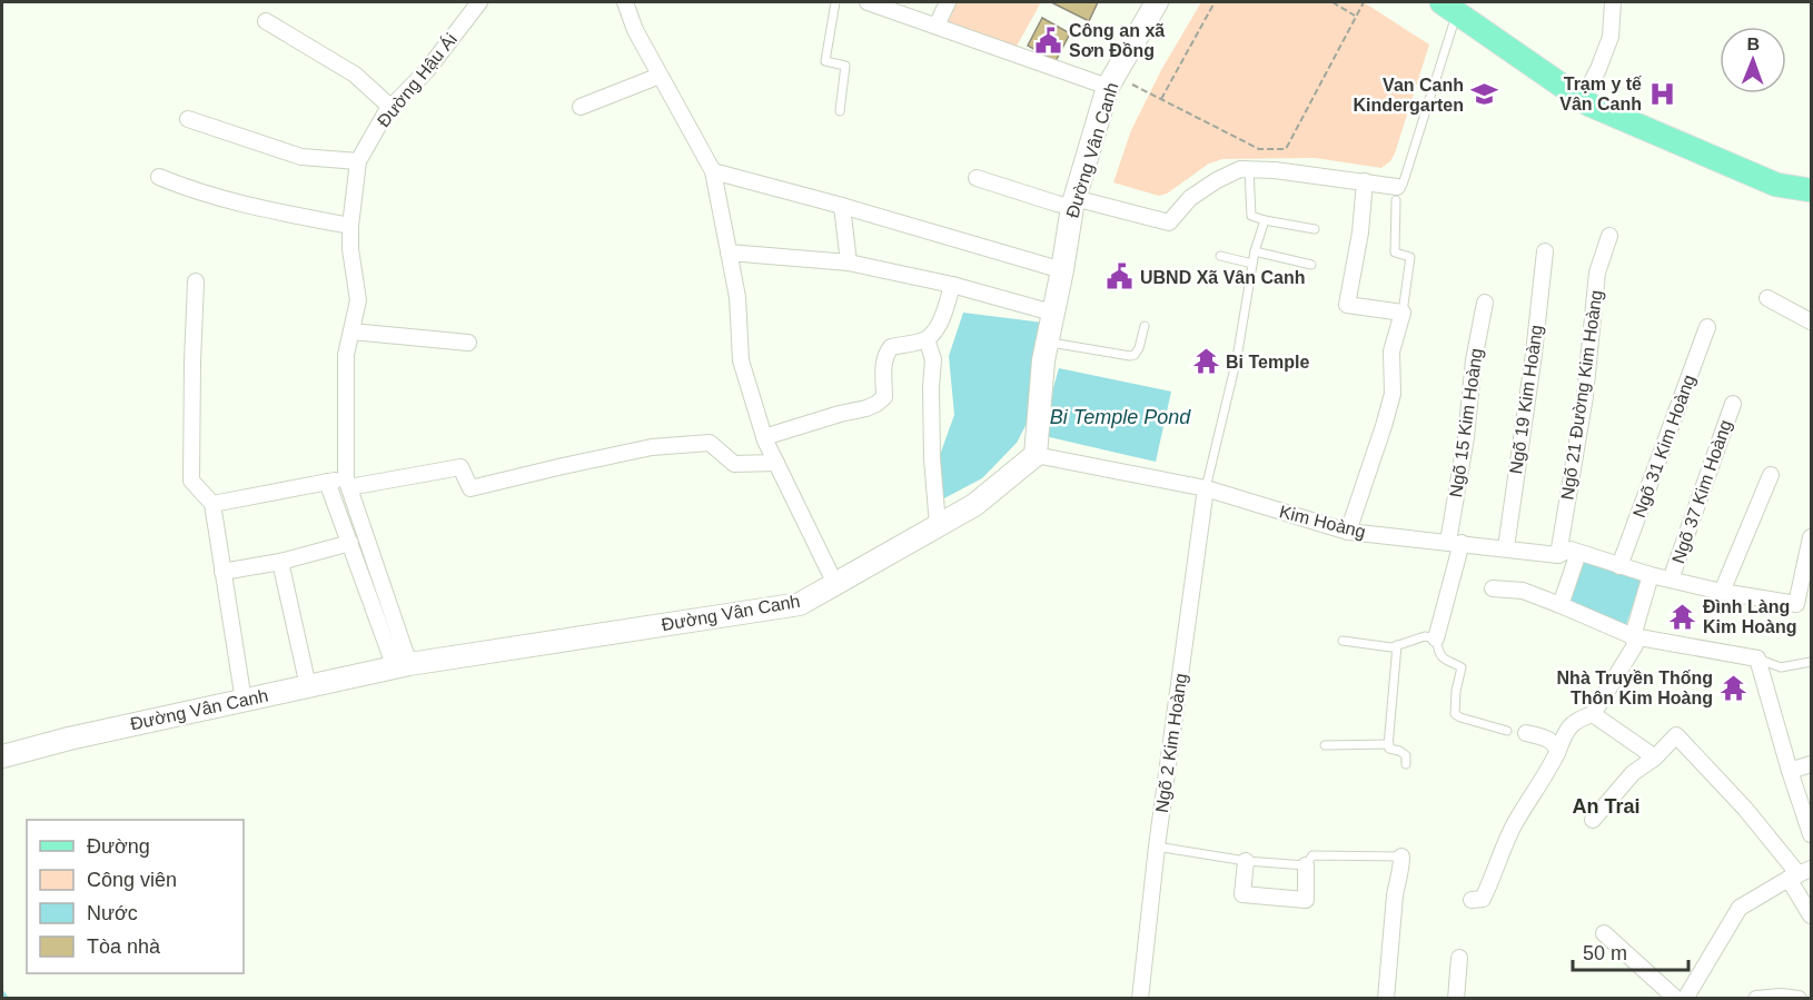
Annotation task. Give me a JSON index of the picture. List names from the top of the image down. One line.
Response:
{"streets":{"street":["Đường Hậu Ái","Đường Vân Canh","Ngõ 21 Đường Kim Hoàng","Ngõ 19 Kim Hoàng","Ngõ 15 Kim Hoàng","Ngõ 31 Kim Hoàng","Ngõ 37 Kim Hoàng","Kim Hoàng","Ngõ 2 Kim Hoàng"]},"crossings":[["Đường Hậu Ái","Đường Vân Canh"],["Đường Vân Canh","Kim Hoàng"],["Ngõ 21 Đường Kim Hoàng","Kim Hoàng"],["Ngõ 19 Kim Hoàng","Kim Hoàng"],["Ngõ 15 Kim Hoàng","Kim Hoàng"],["Ngõ 31 Kim Hoàng","Kim Hoàng"],["Ngõ 37 Kim Hoàng","Kim Hoàng"],["Kim Hoàng","Ngõ 2 Kim Hoàng"]],"districts":["An Trai"],"water":["Bi Temple Pond"],"places":{"public building":["Công an xã Sơn Đồng","UBND Xã Vân Canh"],"hospital":["Trạm y tế Vân Canh"],"school or university":["Van Canh Kindergarten"],"temple":["Bi Temple","Đình Làng Kim Hoàng","Nhà Truyền Thống Thôn Kim Hoàng"]},"legend":["Đường","Công viên","Nước","Tòa nhà"],"scale_bar":"50 m","north":"top"}
